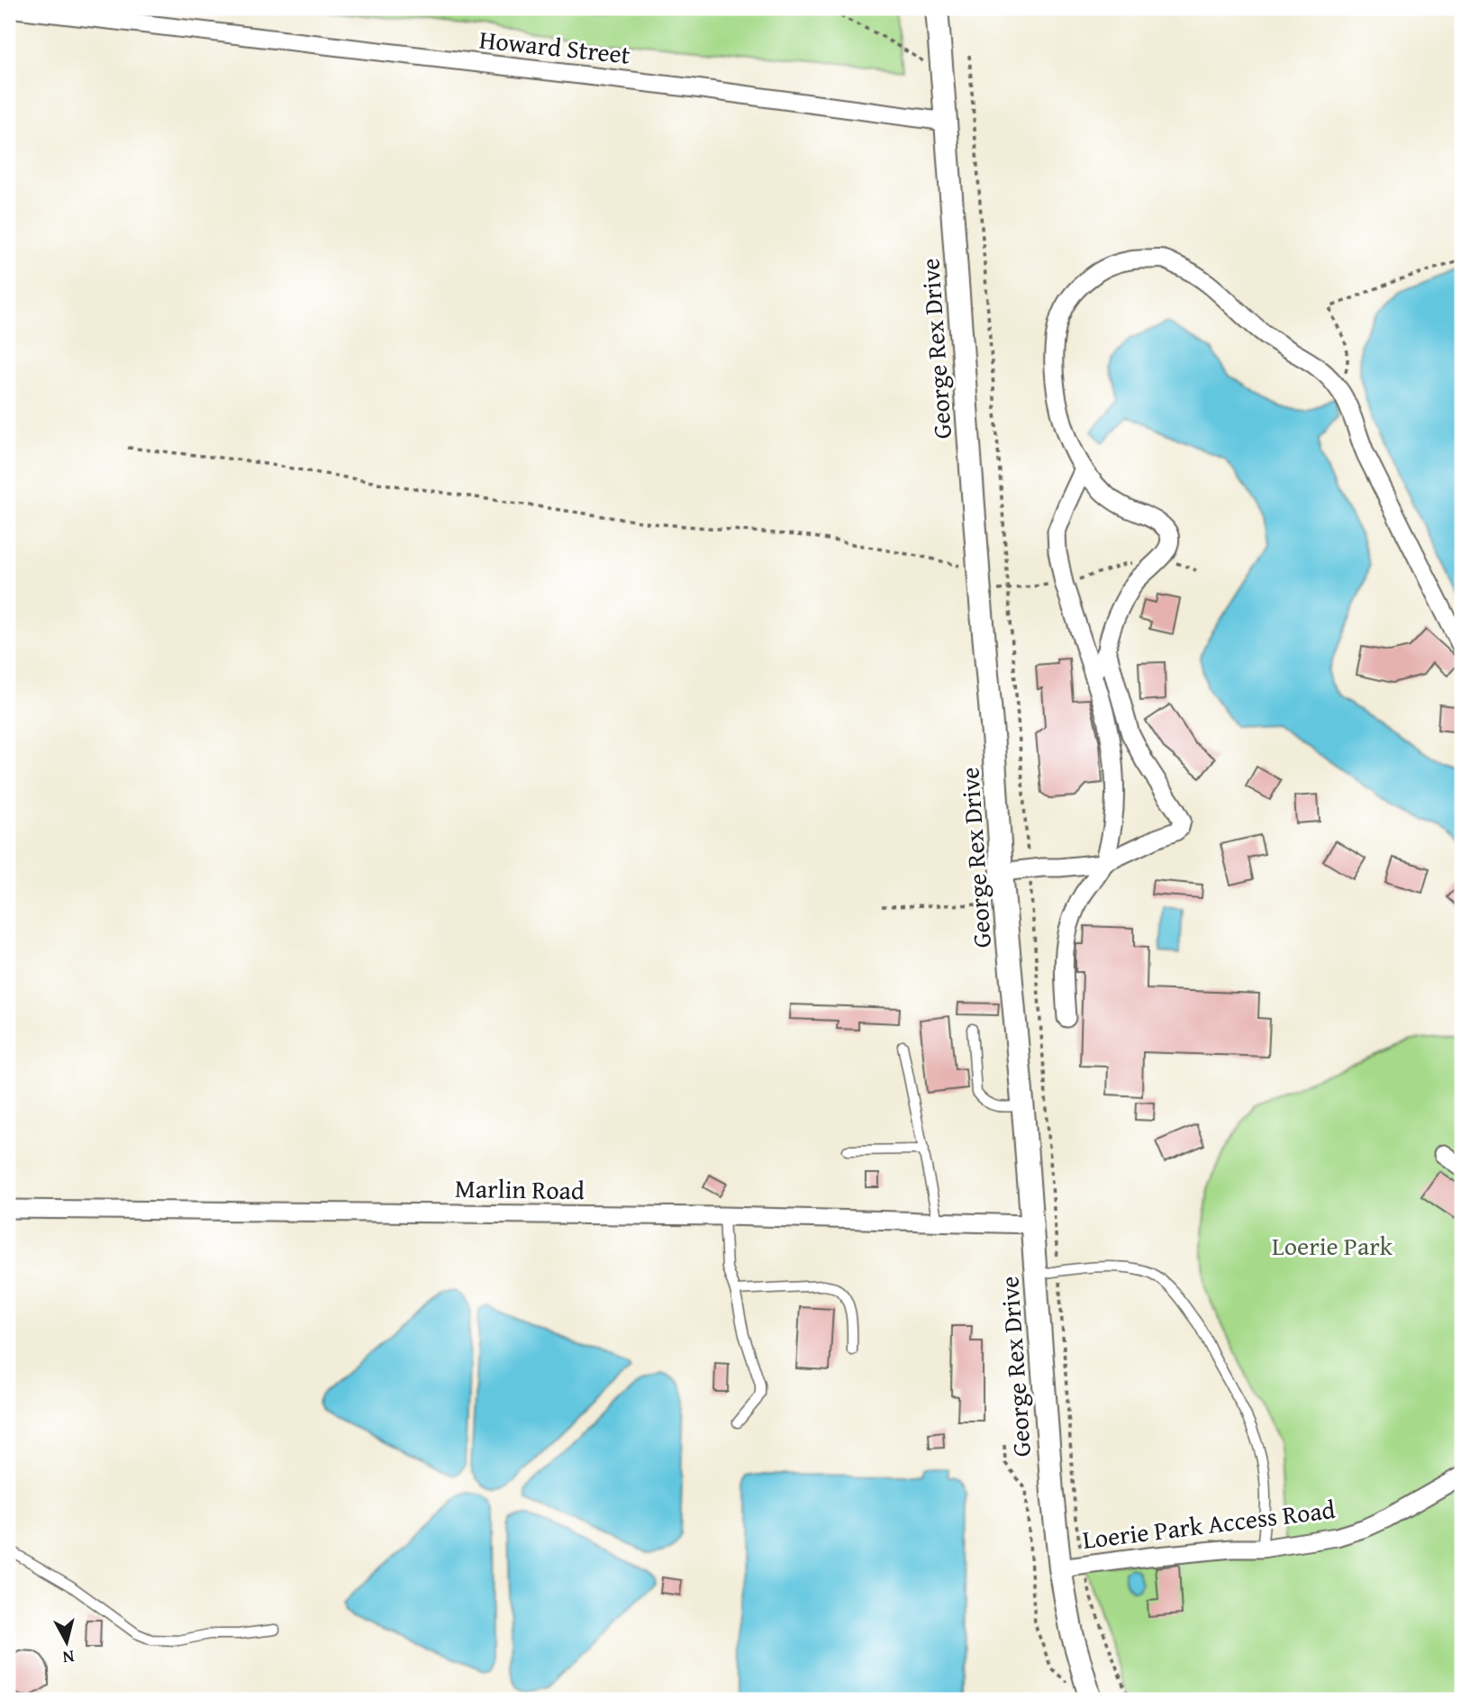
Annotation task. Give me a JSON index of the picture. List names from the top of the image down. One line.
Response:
{"streets":{"street":["Howard Street","George Rex Drive","Marlin Road","Loerie Park Access Road"]},"crossings":[["Howard Street","George Rex Drive"],["George Rex Drive","Marlin Road"],["George Rex Drive","Loerie Park Access Road"]],"parks":["Loerie Park"],"north":"bottom"}
